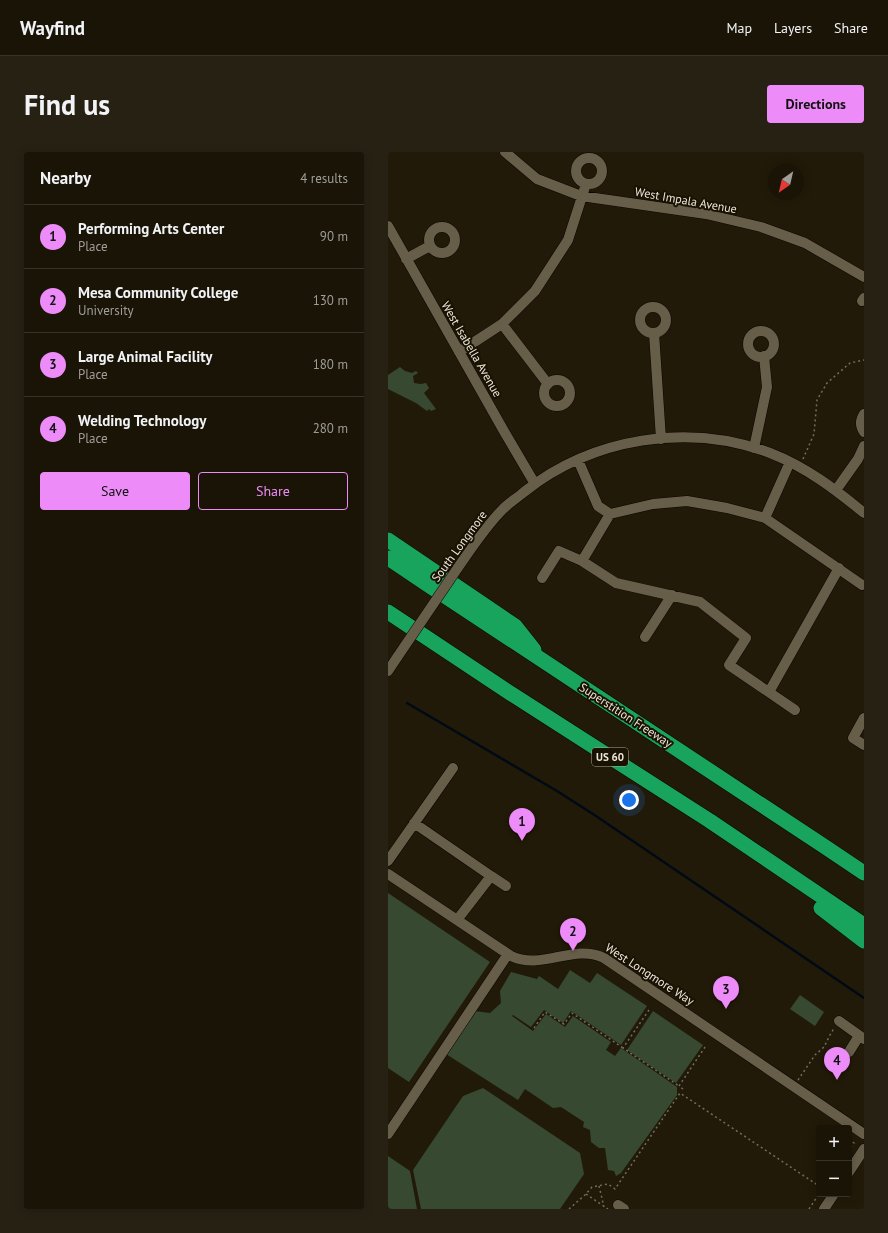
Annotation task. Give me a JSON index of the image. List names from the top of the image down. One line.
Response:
{"streets":{"highway":["Superstition Freeway","US 60"],"street":["West Impala Avenue","West Isabella Avenue","South Longmore","West Longmore Way"]},"crossings":[["West Isabella Avenue","South Longmore"]],"north":"bottom left","page":{"header":"Wayfind","nav":["Map","Layers","Share"],"buttons":["Directions",["Save","Share"]],"title":"Find us","heading":["Nearby","4 results"],"list":[{"mark":"1","name":"Performing Arts Center","note":"Place","value":"90 m"},{"mark":"2","name":"Mesa Community College","note":"University","value":"130 m"},{"mark":"3","name":"Large Animal Facility","note":"Place","value":"180 m"},{"mark":"4","name":"Welding Technology","note":"Place","value":"280 m"}],"pins":["1","2","3","4"],"map_buttons":["+","−"]}}
